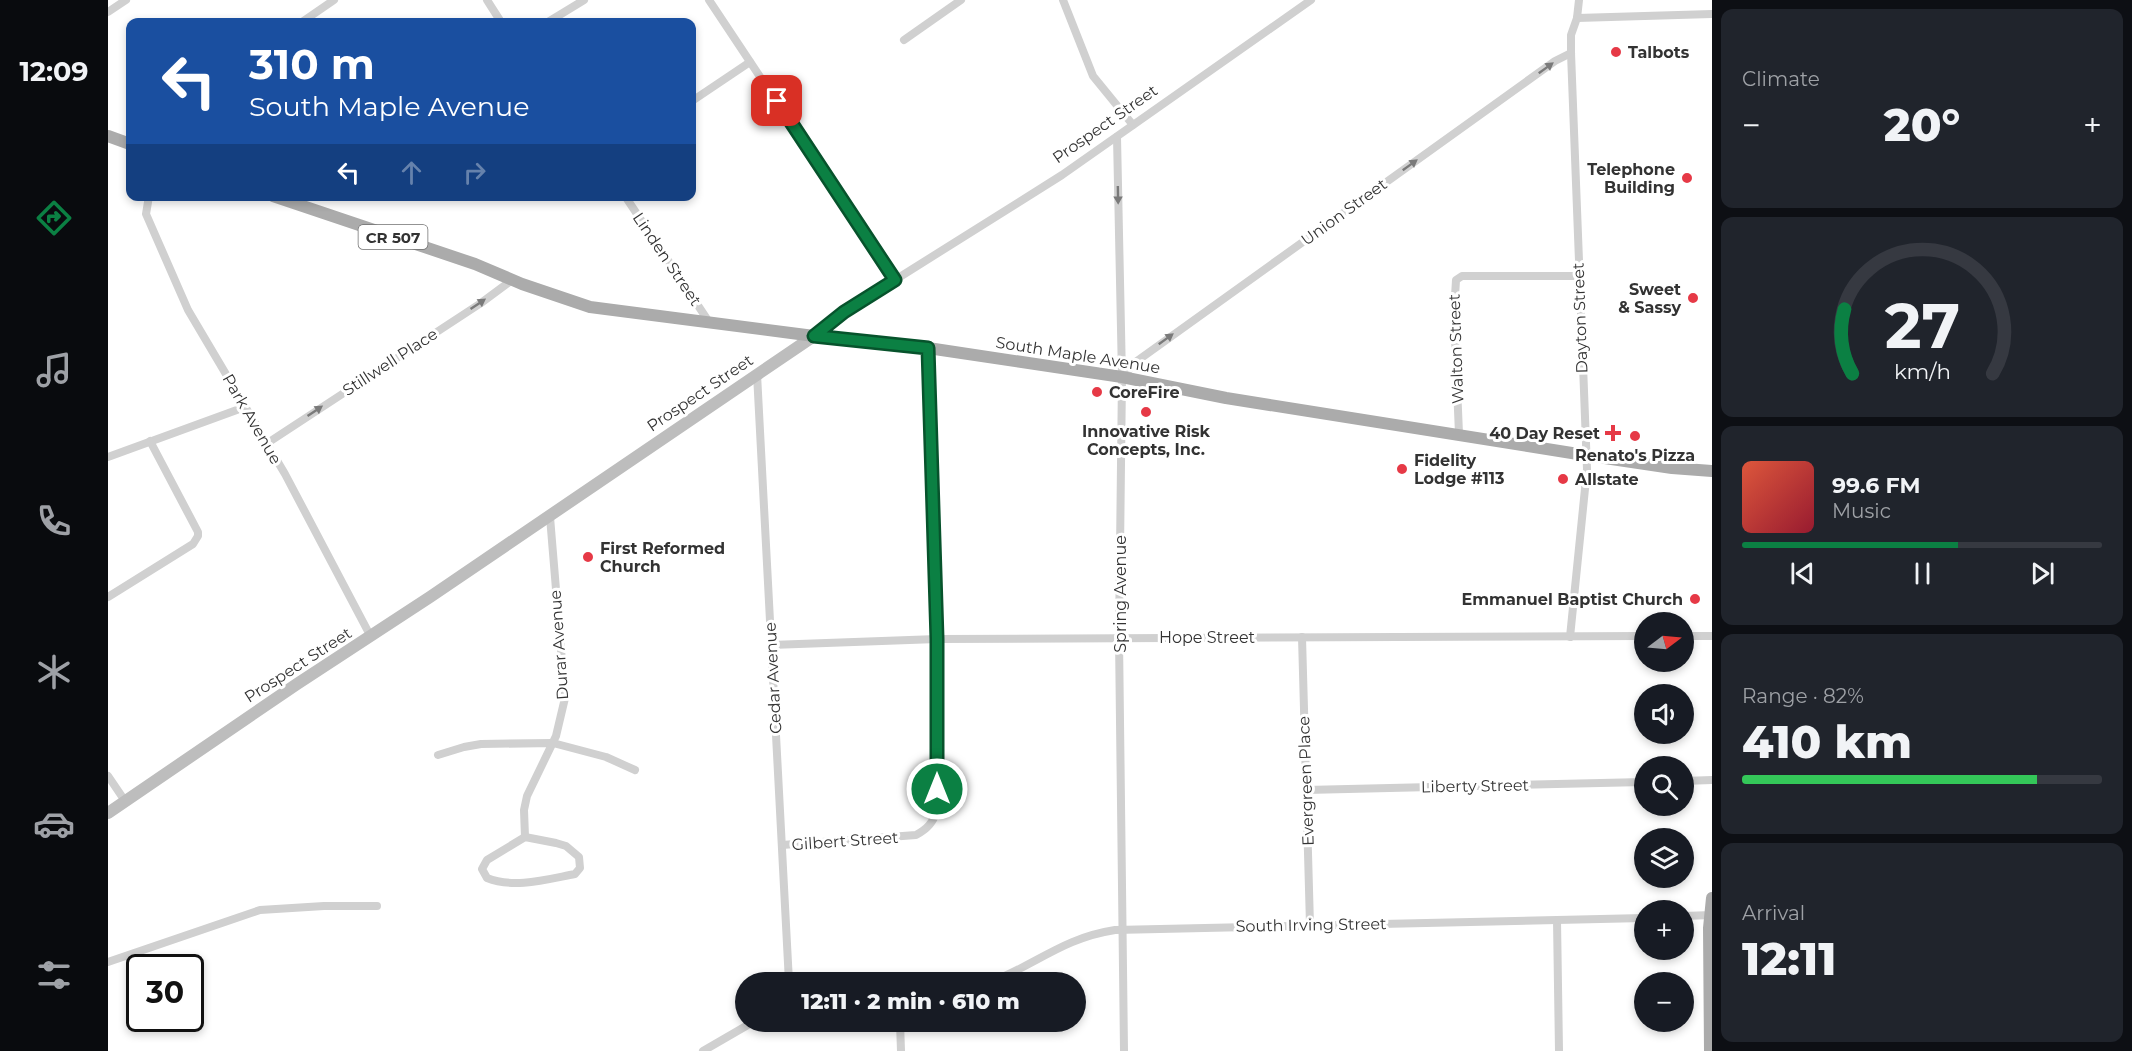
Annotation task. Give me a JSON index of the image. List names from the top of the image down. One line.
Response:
{"streets":{"main road":["Prospect Street","CR 507","South Maple Avenue"],"street":["Union Street","Linden Street","Dayton Street","Walton Street","Stillwell Place","Park Avenue","Spring Avenue","Hope Street","Durar Avenue","Cedar Avenue","Evergreen Place","Liberty Street","Gilbert Street","South Irving Street"]},"crossings":[["Prospect Street","South Maple Avenue"],["Prospect Street","Park Avenue"],["Prospect Street","Spring Avenue"],["Prospect Street","Durar Avenue"],["Prospect Street","Cedar Avenue"],["Union Street","Dayton Street"],["Union Street","South Maple Avenue"],["Union Street","Spring Avenue"],["CR 507","South Maple Avenue"],["CR 507","Stillwell Place"],["Linden Street","South Maple Avenue"],["Dayton Street","Walton Street"],["Dayton Street","South Maple Avenue"],["Dayton Street","Hope Street"],["Walton Street","South Maple Avenue"],["South Maple Avenue","Stillwell Place"],["South Maple Avenue","Spring Avenue"],["South Maple Avenue","Gilbert Street"],["Stillwell Place","Park Avenue"],["Spring Avenue","Hope Street"],["Spring Avenue","South Irving Street"],["Hope Street","Cedar Avenue"],["Hope Street","Evergreen Place"],["Hope Street","Gilbert Street"],["Cedar Avenue","Gilbert Street"],["Evergreen Place","Liberty Street"],["Evergreen Place","South Irving Street"]],"one_way":["Union Street","Stillwell Place"],"places":{"other":["Talbots","Telephone Building","Sweet & Sassy","CoreFire","Innovative Risk Concepts, Inc.","Renato's Pizza","Fidelity Lodge #113","Allstate","First Reformed Church","Emmanuel Baptist Church"],"health":["40 Day Reset"]},"north":"right","page":{"tabs":"12:09","tile":["Climate",["Range · 82%","410 km"],["Arrival","12:11"]],"turn":["310 m","South Maple Avenue"],"heat":["−","20°","+"],"song":["99.6 FM","Music"],"map_buttons":["+","−"],"limit":"30","trip":"12:11 · 2 min · 610 m","gauge":["27","km/h"]}}
